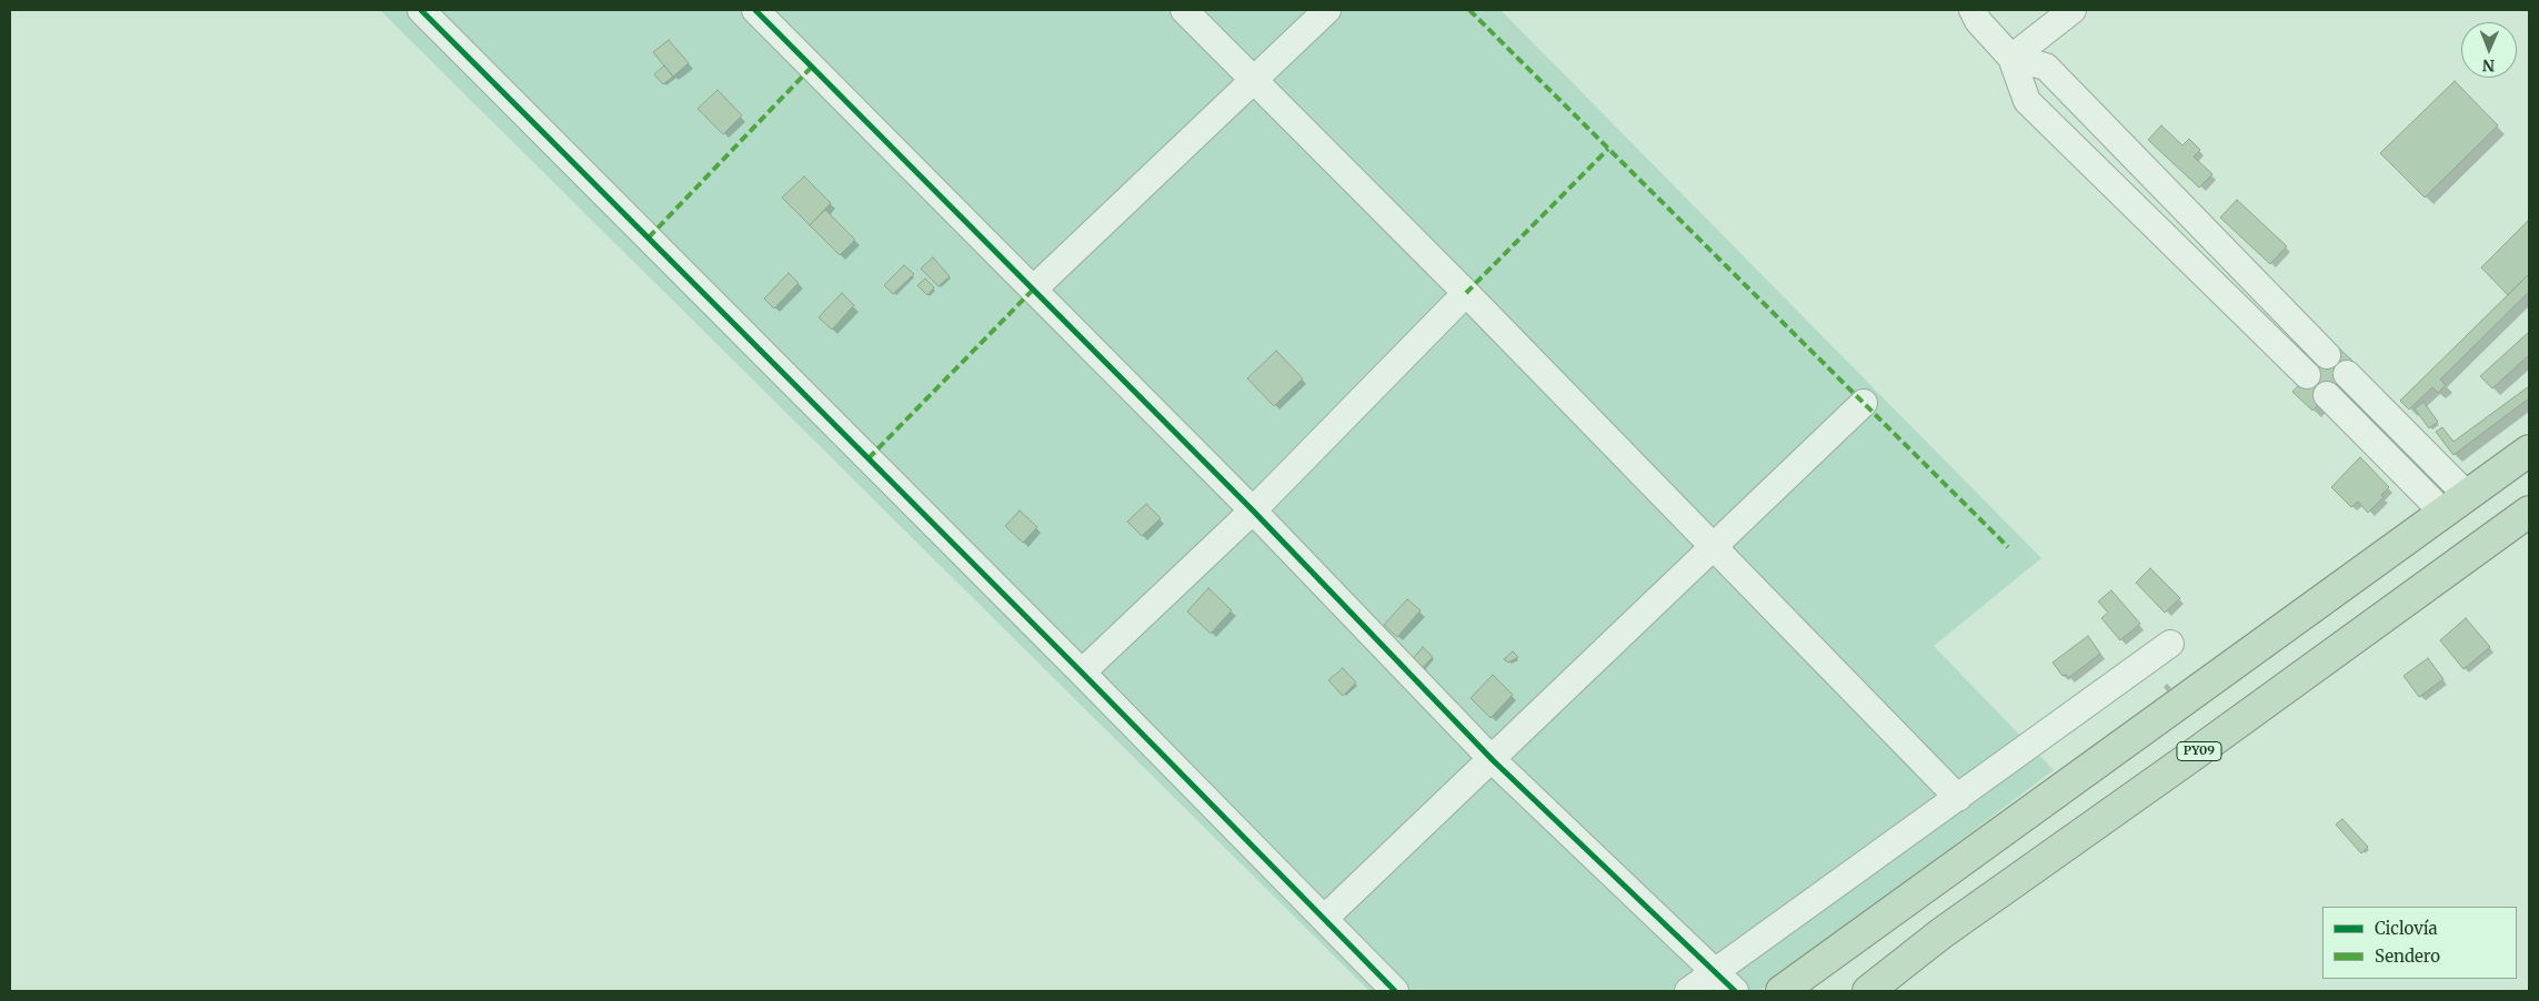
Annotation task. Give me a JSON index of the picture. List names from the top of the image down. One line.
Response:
{"streets":{"highway":["PY09"]},"legend":["Ciclovía","Sendero"],"north":"bottom"}
